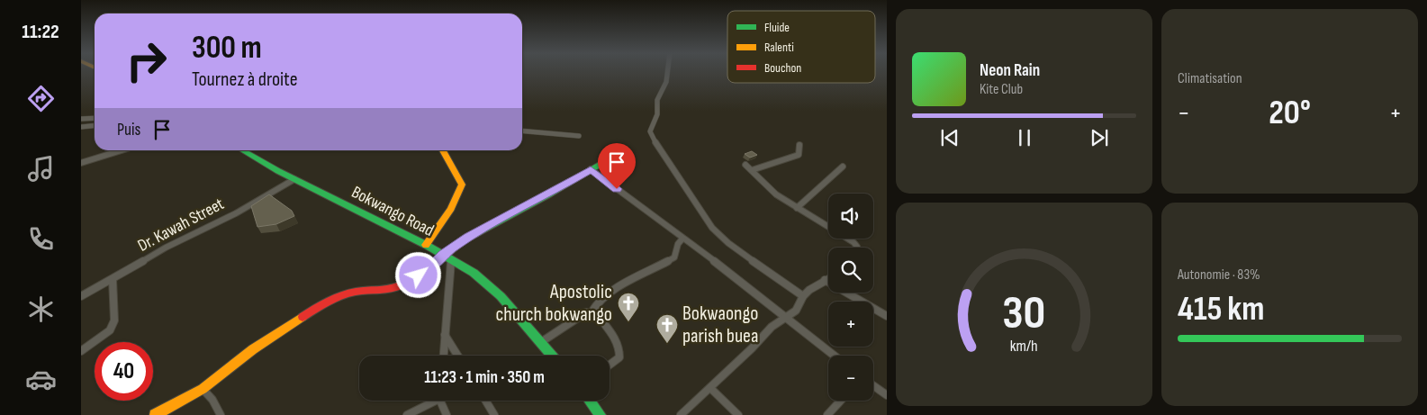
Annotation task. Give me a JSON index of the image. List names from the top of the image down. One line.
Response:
{"streets":{"street":["Bokwango Road","Dr. Kawah Street"]},"crossings":[["Bokwango Road","Dr. Kawah Street"]],"places":{"church":["Apostolic church bokwango","Bokwaongo parish buea"]},"legend":["Fluide","Ralenti","Bouchon"],"page":{"tabs":"11:22","tile":["Climatisation",["Autonomie · 83%","415 km"]],"turn":["300 m","Tournez à droite"],"song":["Neon Rain","Kite Club"],"heat":["−","20°","+"],"then":"Puis","map_buttons":["+","−"],"limit":"40","trip":"11:23 · 1 min · 350 m","gauge":["30","km/h"]}}
